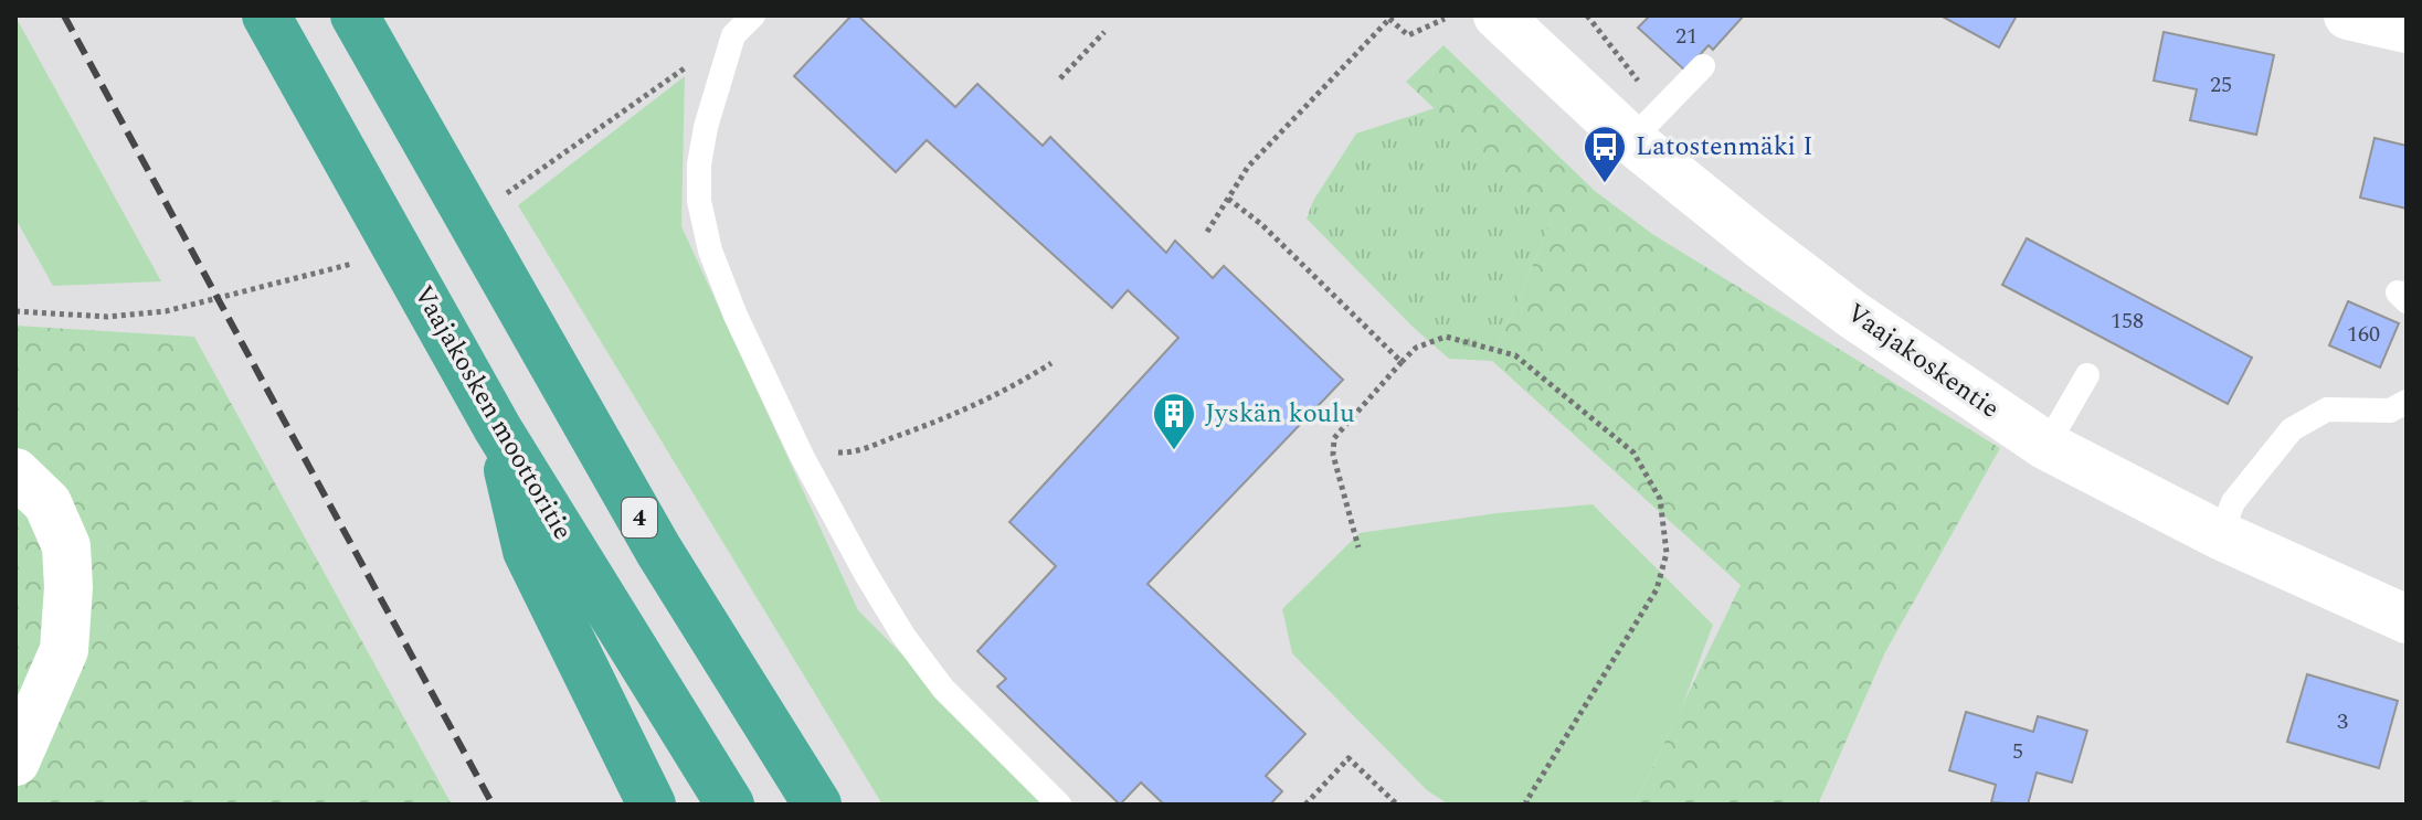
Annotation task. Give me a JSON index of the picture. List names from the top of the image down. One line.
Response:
{"streets":{"highway":["Vaajakosken moottoritie","4"],"main road":["Vaajakoskentie"]},"places":{"bus stop":["Latostenmäki I"],"building":["Jyskän koulu"]},"house_numbers":["21","25","158","160","3","5"]}
